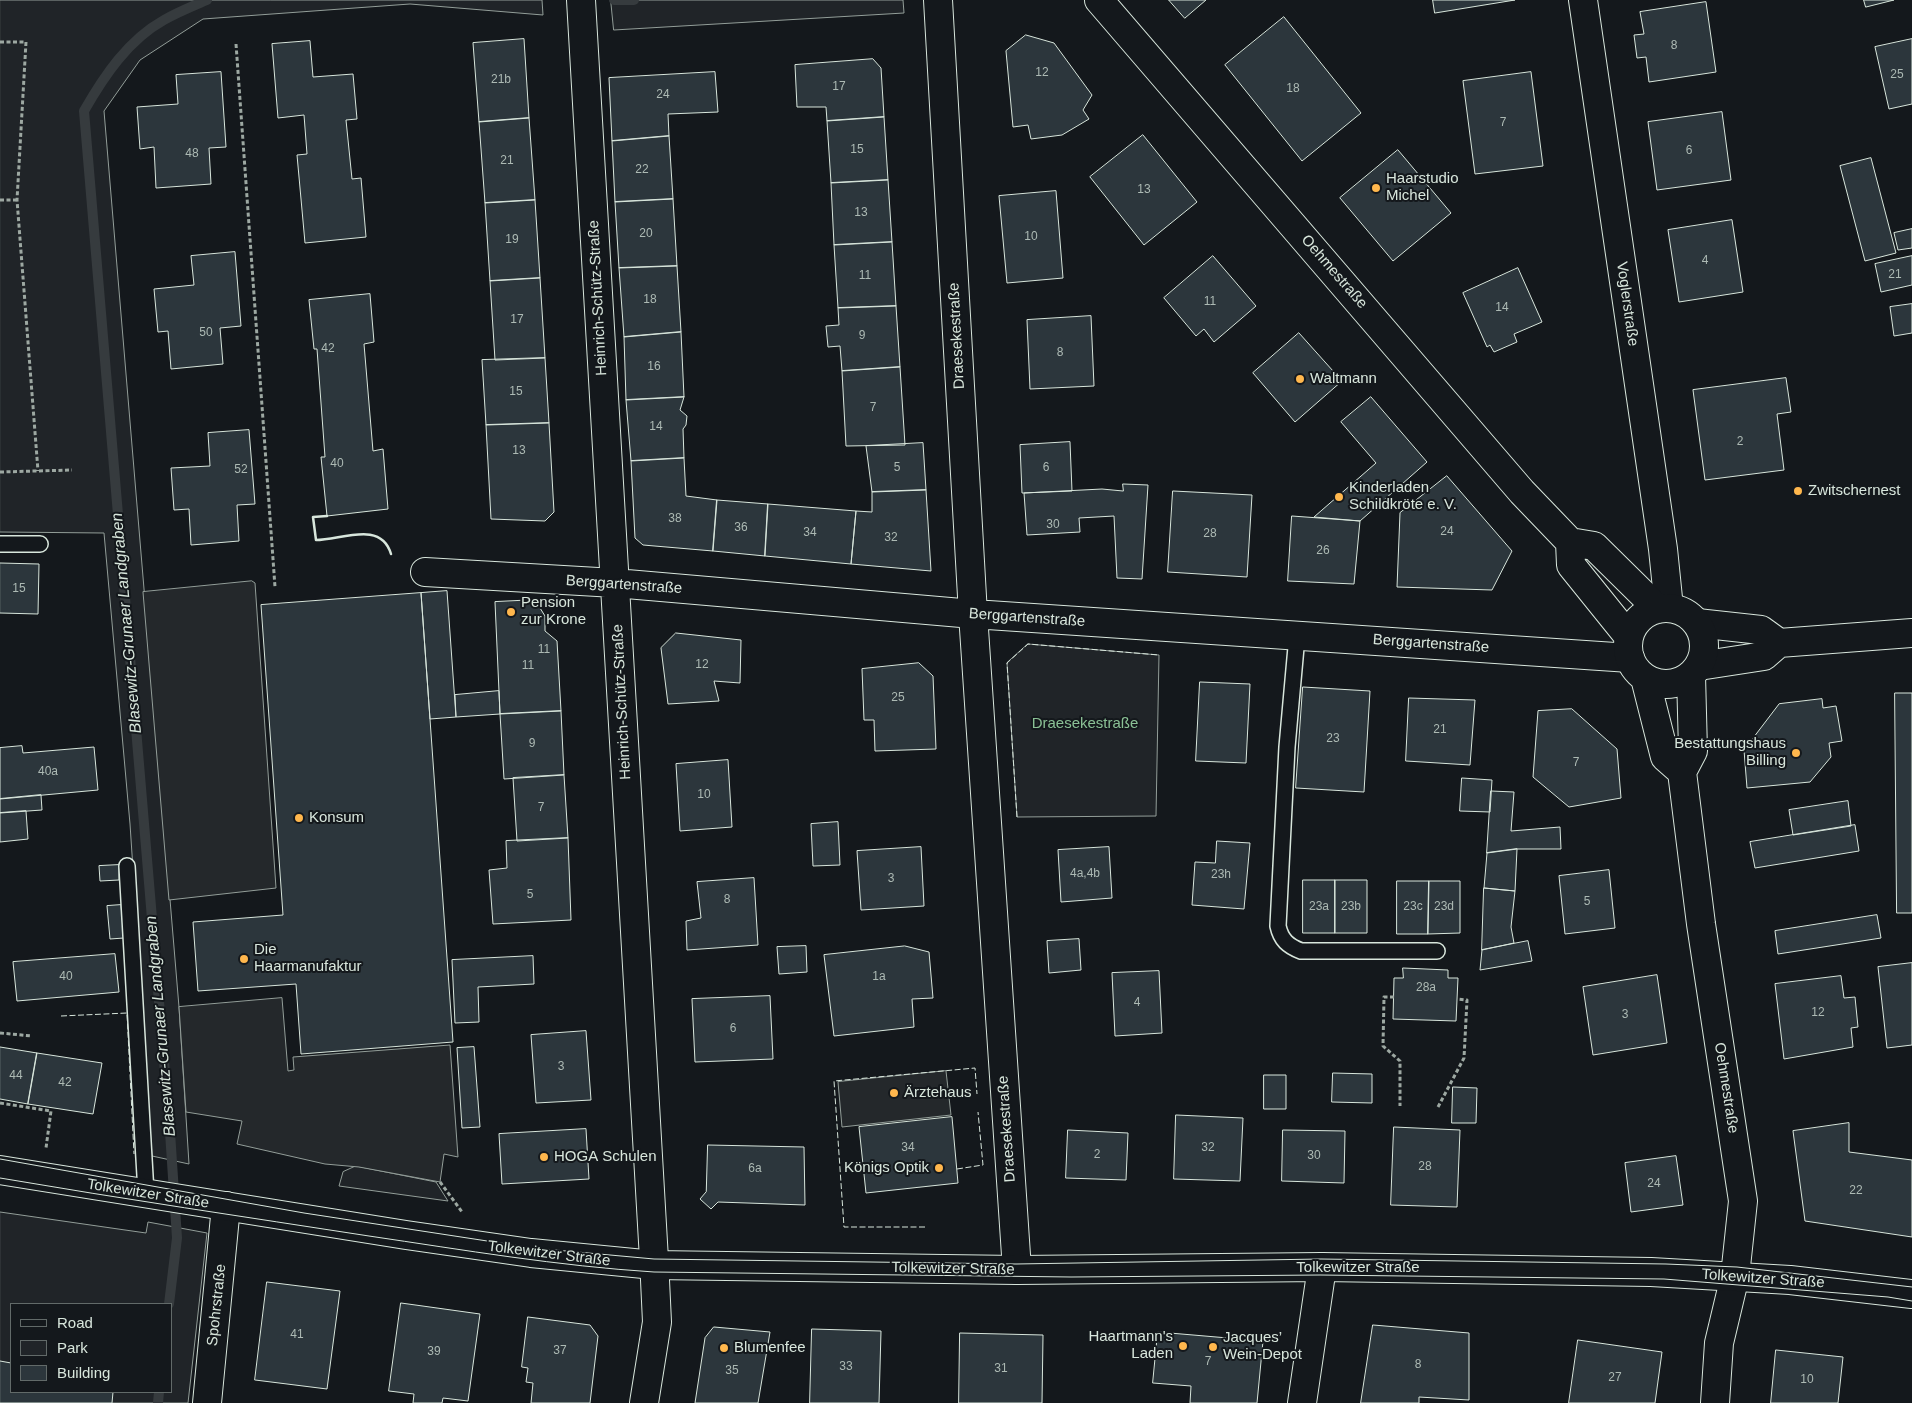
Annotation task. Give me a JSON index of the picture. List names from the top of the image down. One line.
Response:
{"streets":{"street":["Oehmestraße","Heinrich-Schütz-Straße","Voglerstraße","Draesekestraße","Berggartenstraße","Tolkewitzer Straße","Spohrstraße"]},"crossings":[["Oehmestraße","Tolkewitzer Straße"],["Heinrich-Schütz-Straße","Berggartenstraße"],["Heinrich-Schütz-Straße","Tolkewitzer Straße"],["Voglerstraße","Berggartenstraße"],["Draesekestraße","Berggartenstraße"],["Draesekestraße","Tolkewitzer Straße"],["Tolkewitzer Straße","Spohrstraße"]],"water":["Blasewitz‐Grunaer Landgraben"],"parks":["Draesekestraße"],"places":["Haarstudio Michel","Waltmann","Zwitschernest","Kinderladen Schildkröte e. V.","Pension zur Krone","Bestattungshaus Billing","Konsum","Die Haarmanufaktur","Ärztehaus","HOGA Schulen","Königs Optik","Haartmann's Laden","Jacques’ Wein-Depot","Blumenfee"],"house_numbers":["8","12","25","21b","17","18","24","7","15","6","48","21","22","13","13","20","10","19","4","21","11","18","11","14","17","50","9","42","8","16","15","7","14","2","13","40","5","6","52","38","30","36","24","34","28","32","26","15","11","12","11","25","21","23","9","7","40a","10","7","4a,4b","23h","3","5","8","5","23a","23b","23c","23d","40","1a","28a","4","12","3","6","3","44","42","34","32","2","30","28","6a","24","22","41","37","39","7","8","33","31","35","27","10"],"legend":["Road","Park","Building"]}
